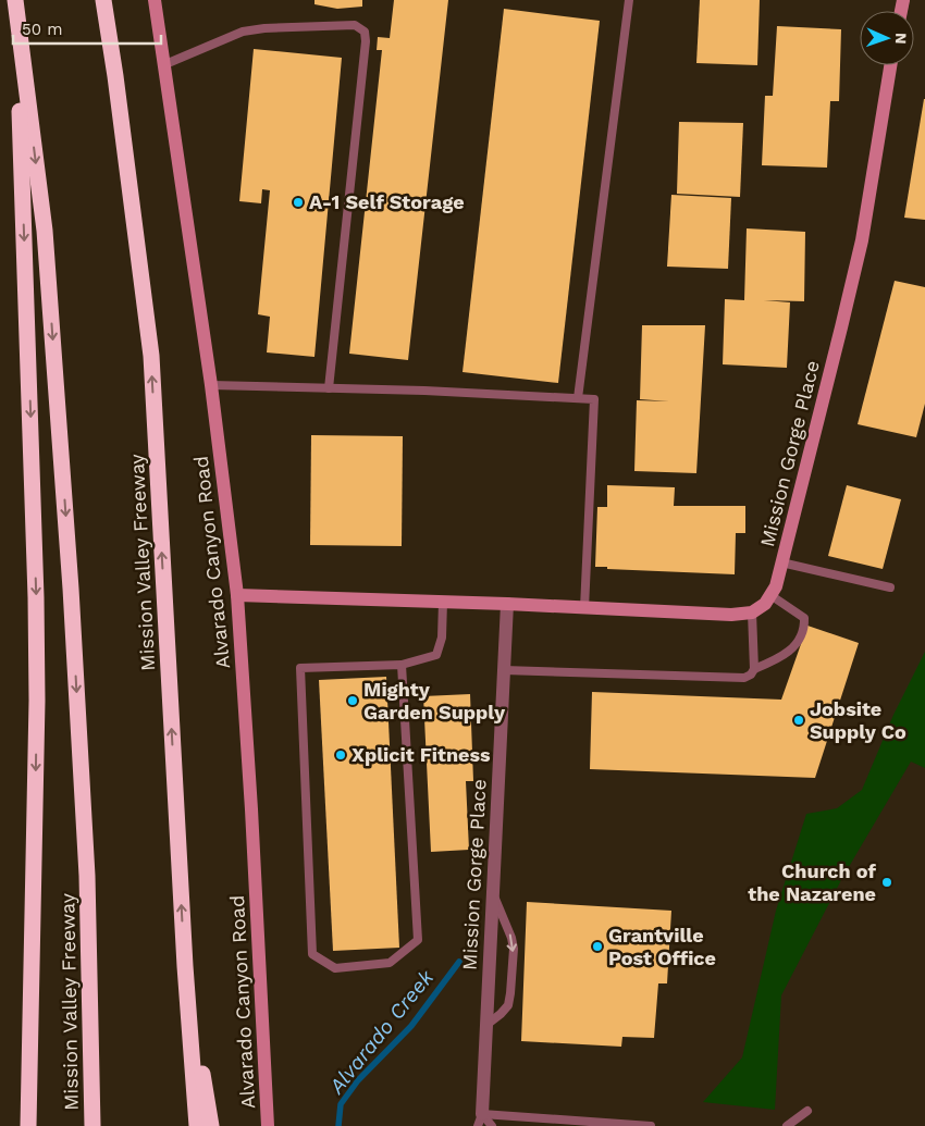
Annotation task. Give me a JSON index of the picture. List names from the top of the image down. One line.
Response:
{"streets":{"highway":["Mission Valley Freeway"],"street":["Mission Gorge Place","Alvarado Canyon Road"]},"water":["Alvarado Creek"],"places":["A-1 Self Storage","Mighty Garden Supply","Jobsite Supply Co","Xplicit Fitness","Church of the Nazarene","Grantville Post Office"],"scale_bar":"50 m","north":"right"}
